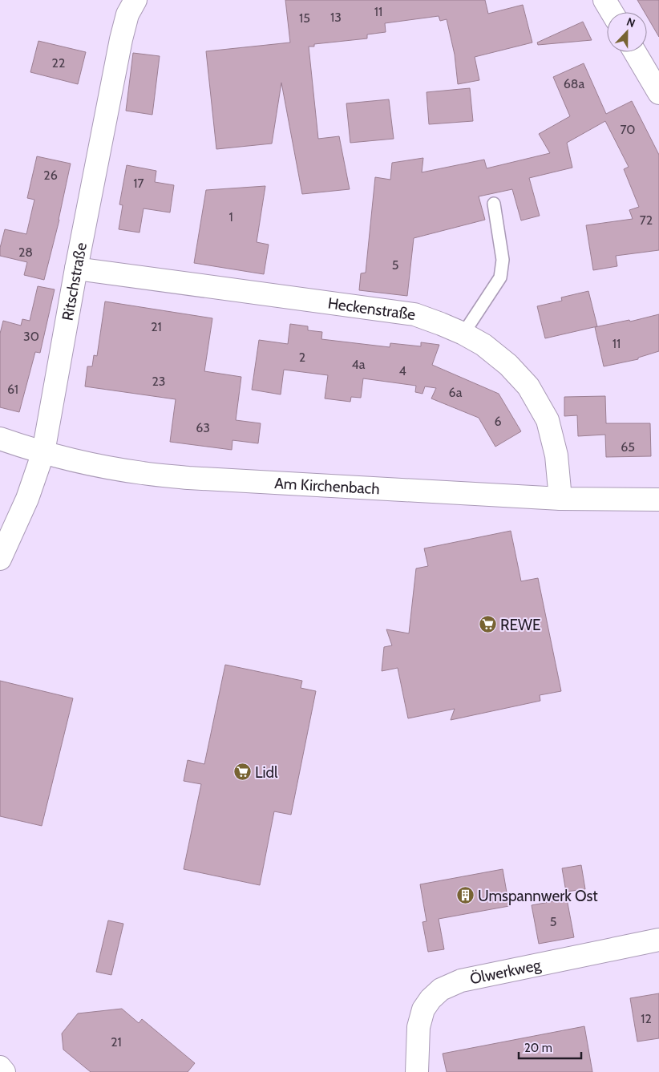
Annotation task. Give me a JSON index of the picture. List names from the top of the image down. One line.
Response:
{"streets":{"street":["Ritschstraße","Heckenstraße","Am Kirchenbach","Ölwerkweg"]},"crossings":[["Ritschstraße","Heckenstraße"],["Ritschstraße","Am Kirchenbach"],["Heckenstraße","Am Kirchenbach"]],"places":{"supermarket":["REWE","Lidl"],"building":["Umspannwerk Ost"]},"house_numbers":["11","13","15","22","68a","70","26","17","1","72","28","5","21","30","11","2","4a","4","23","61","6a","6","63","65","5","12","21"],"scale_bar":"20 m","north":"top"}
